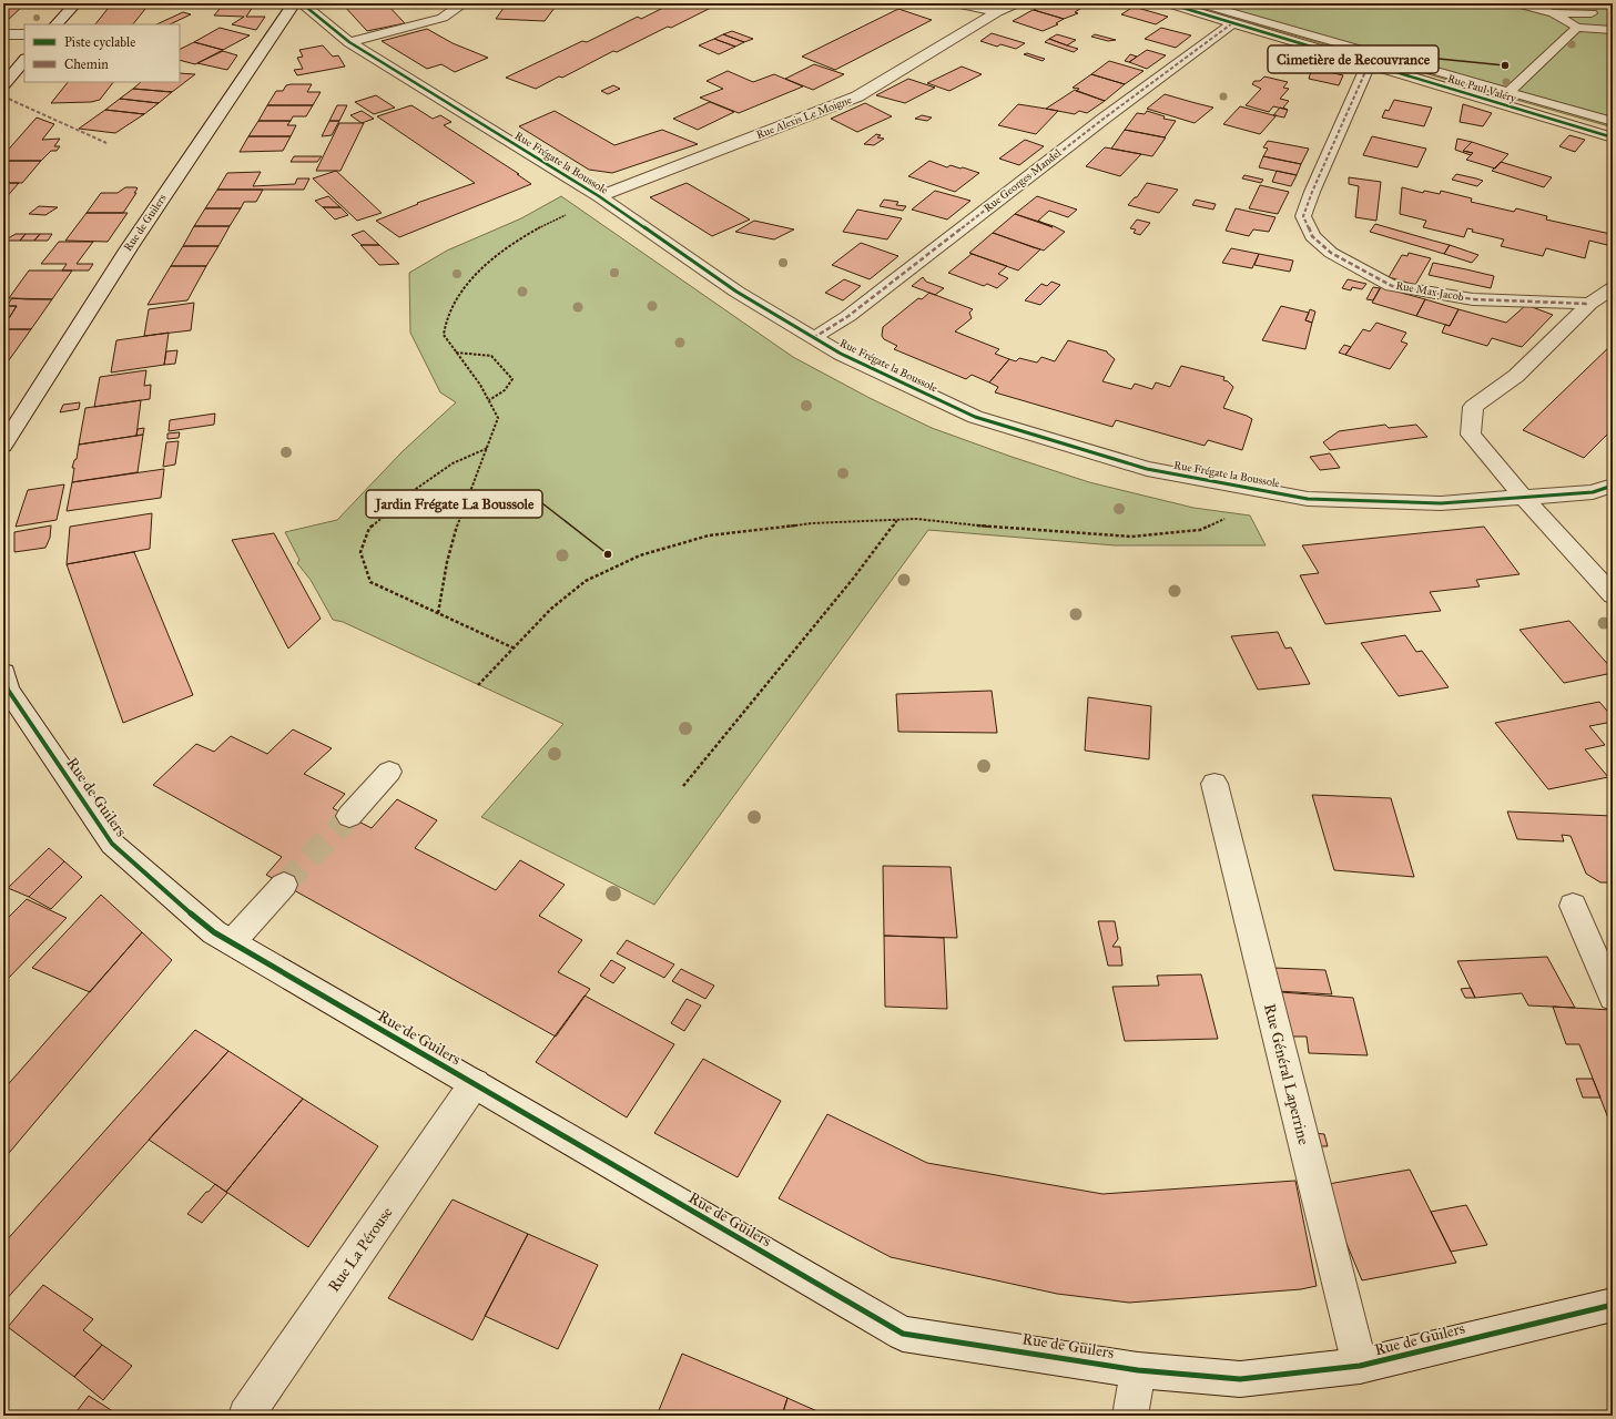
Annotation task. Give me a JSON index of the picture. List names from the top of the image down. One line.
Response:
{"streets":{"street":["Rue Paul Valéry","Rue Alexis Le Moigne","Rue Frégate la Boussole","Rue Georges Mandel","Rue de Guilers","Rue Max Jacob","Rue Général Laperrine","Rue La Pérouse"]},"crossings":[["Rue Paul Valéry","Rue Georges Mandel"],["Rue Paul Valéry","Rue Max Jacob"],["Rue Alexis Le Moigne","Rue Frégate la Boussole"],["Rue Frégate la Boussole","Rue Georges Mandel"],["Rue de Guilers","Rue Général Laperrine"],["Rue de Guilers","Rue La Pérouse"]],"places":["Cimetière de Recouvrance","Jardin Frégate La Boussole"],"legend":["Piste cyclable","Chemin"]}
